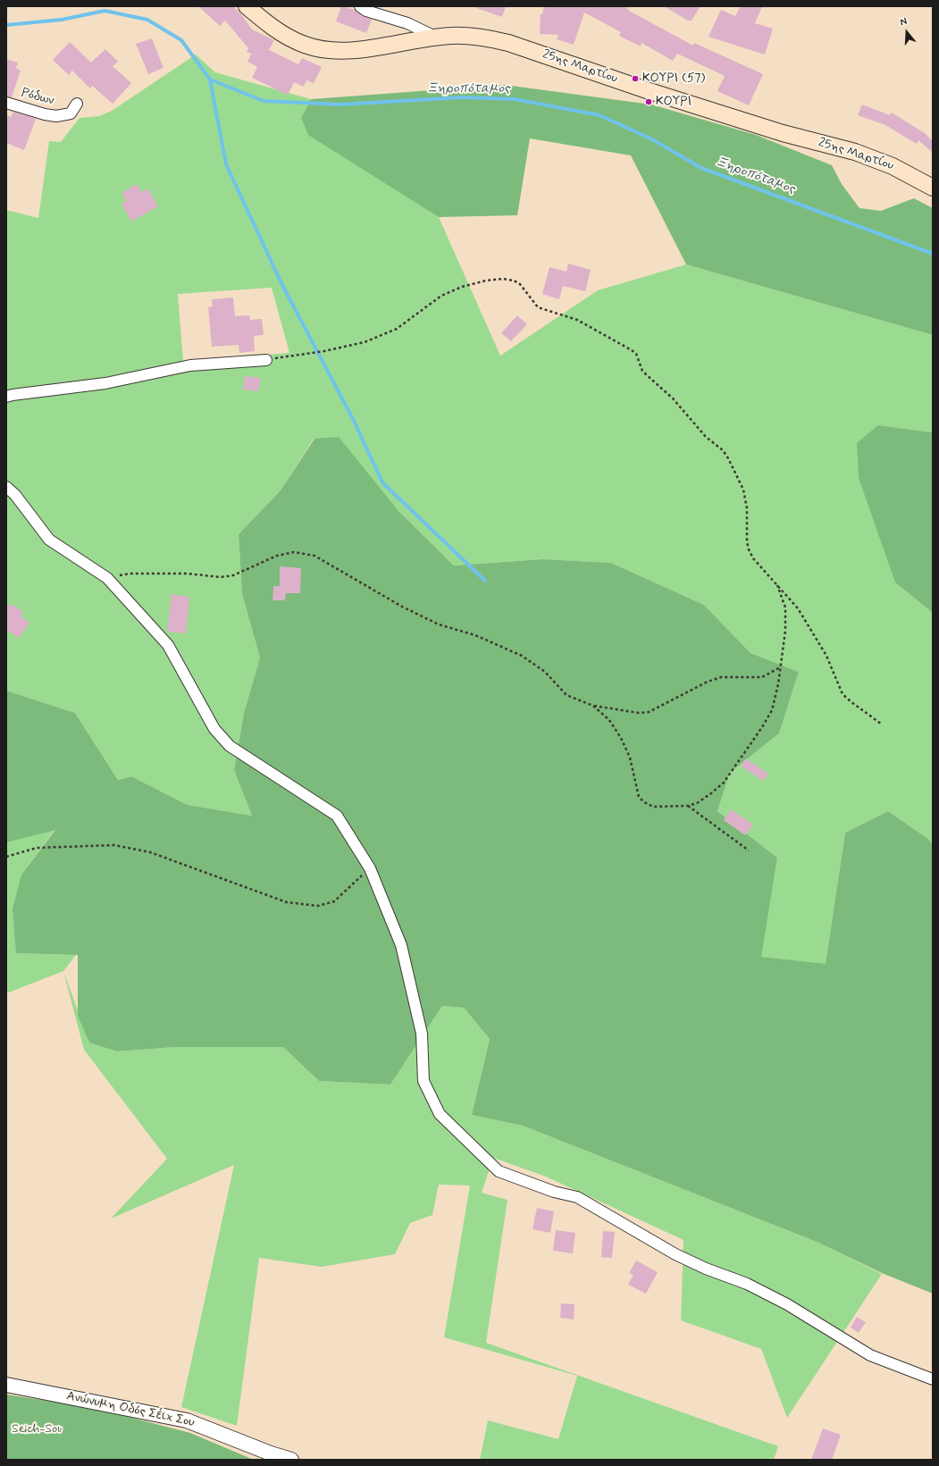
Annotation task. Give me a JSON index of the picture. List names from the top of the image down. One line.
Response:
{"streets":{"main road":["25ης Μαρτίου"],"street":["Ρόδων","Ανώνυμη Οδός Σέιχ Σου"]},"water":["Ξηροπόταμος"],"parks":["Seich-Sou"],"places":["ΚΟΥΡΙ (57)","ΚΟΥΡΙ"],"north":"top"}
